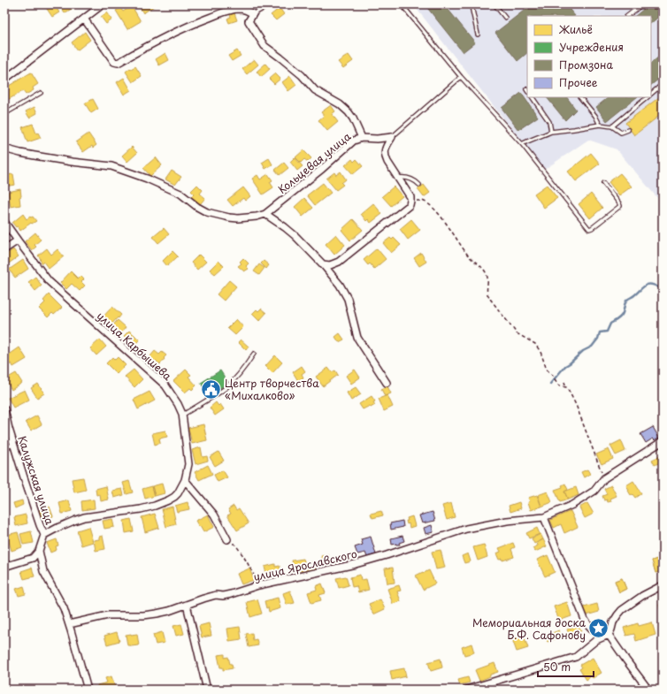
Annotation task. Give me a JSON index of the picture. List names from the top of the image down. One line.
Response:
{"streets":{"street":["Кольцевая улица","улица Карбышева","Калужская улица","улица Ярославского"]},"crossings":[["улица Карбышева","Калужская улица"]],"places":{"public building":["Центр творчества «Михалково»"],"place":["Мемориальная доска Б.Ф. Сафонову"]},"legend":["Жильё","Учреждения","Промзона","Прочее"],"scale_bar":"50 m"}
